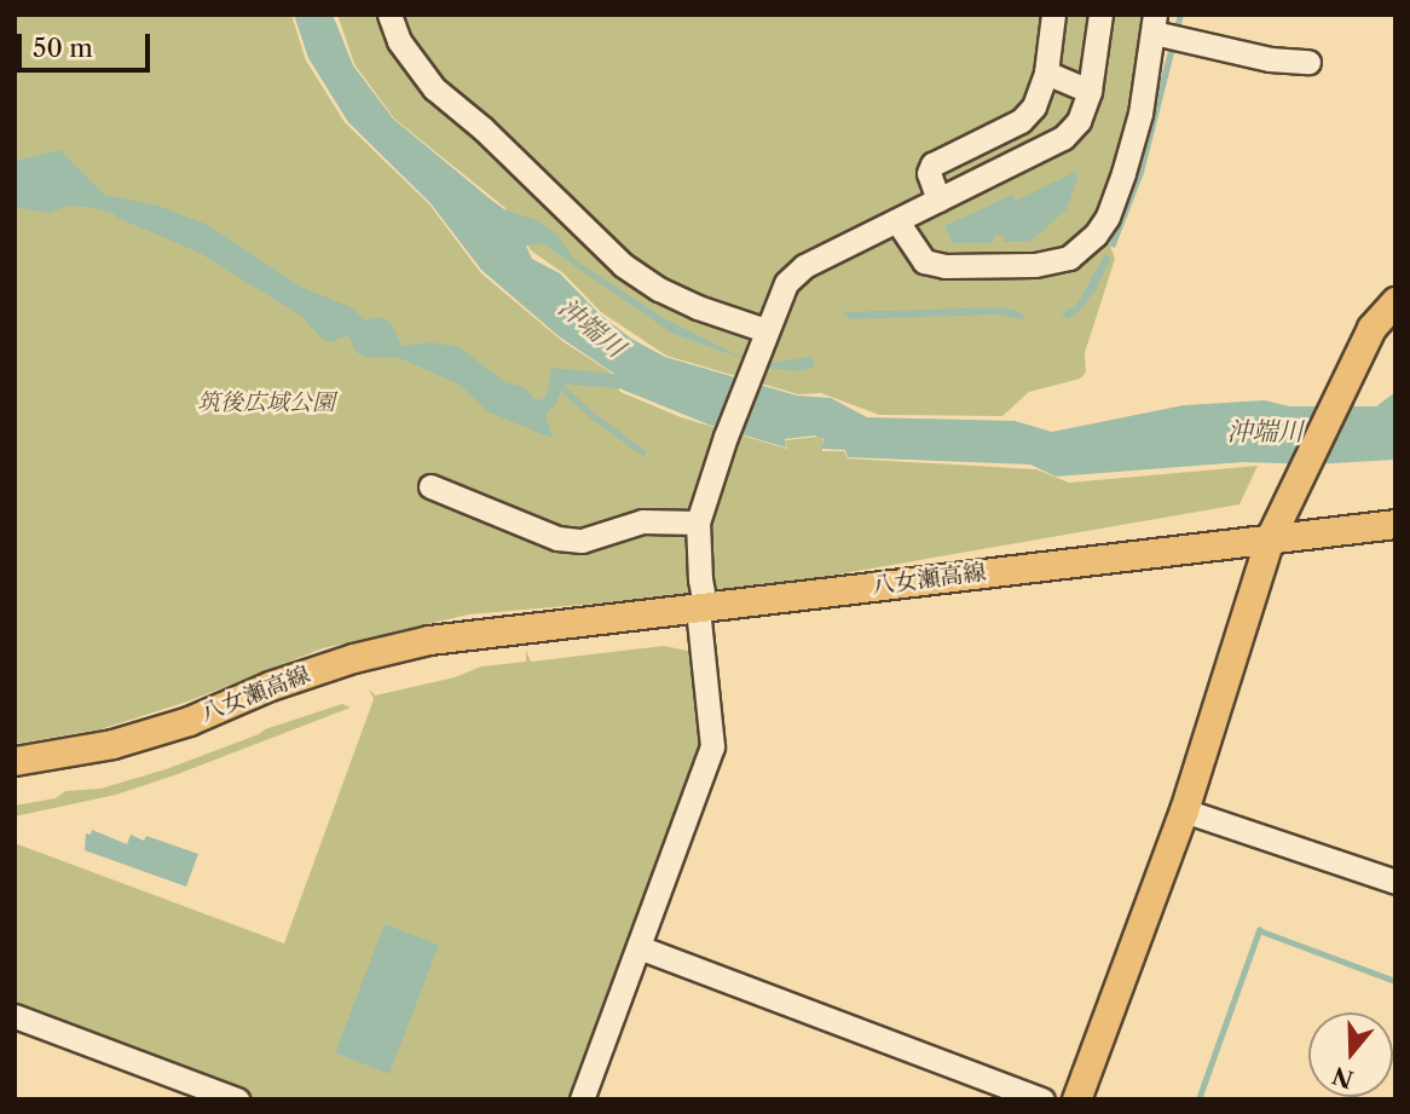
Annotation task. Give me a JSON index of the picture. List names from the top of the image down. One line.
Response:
{"streets":{"main road":["八女瀬高線"]},"water":["沖端川"],"parks":["筑後広域公園"],"scale_bar":"50 m","north":"bottom"}
